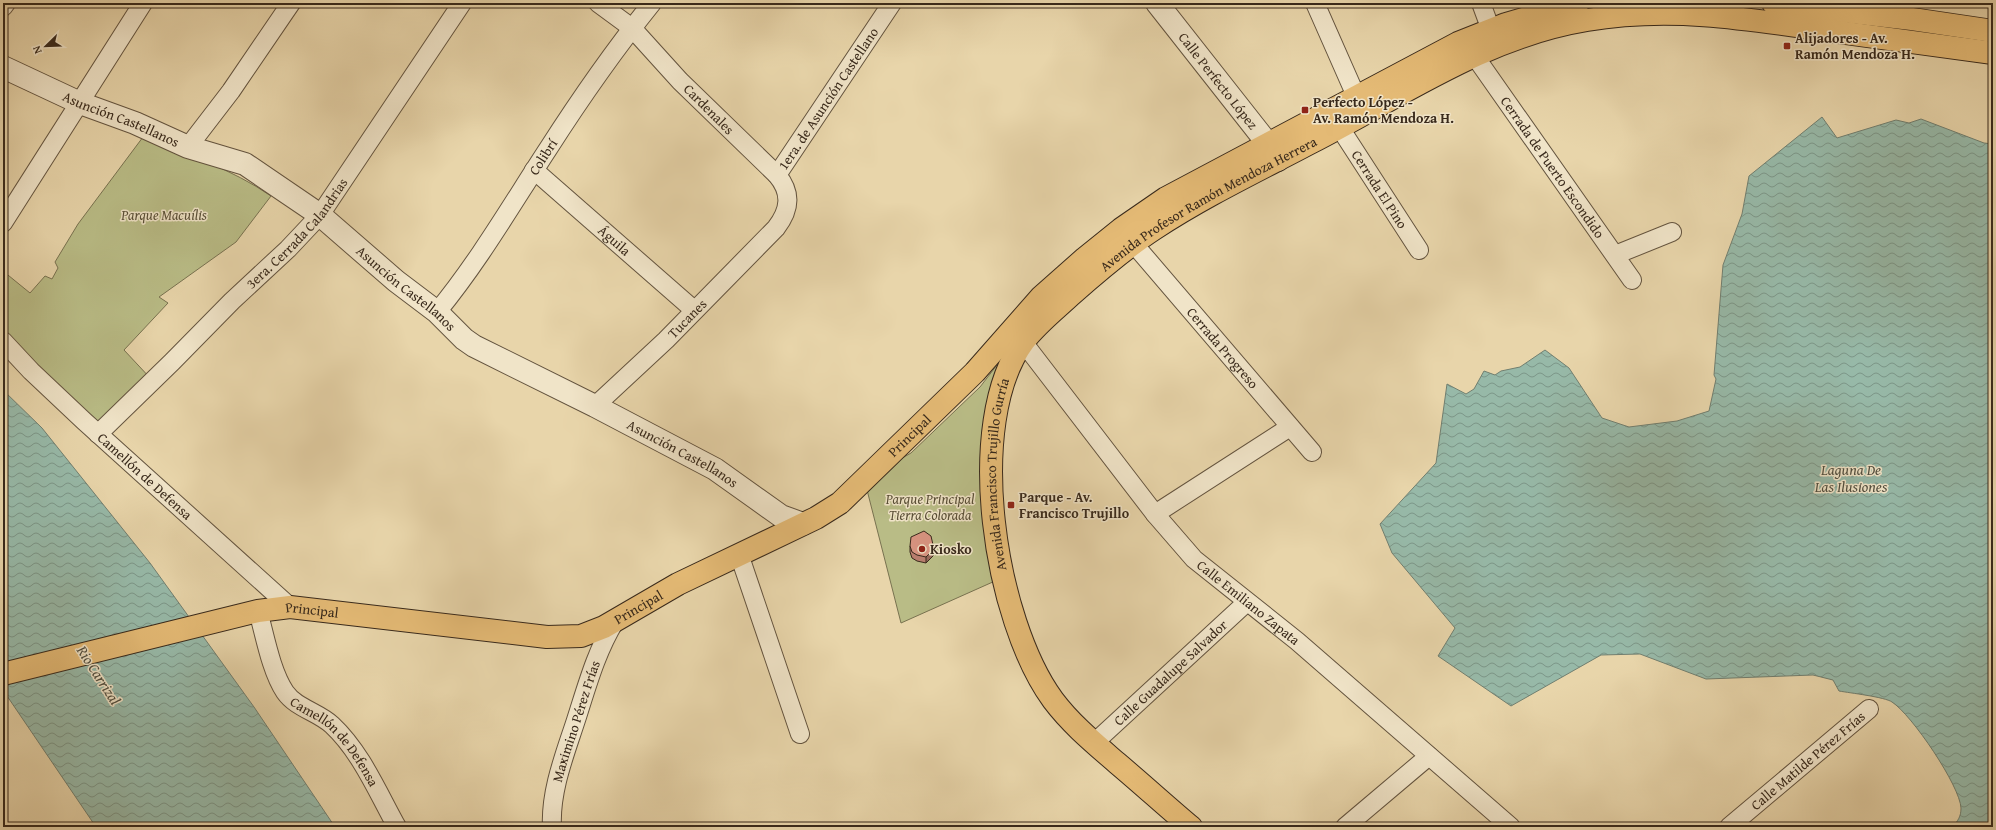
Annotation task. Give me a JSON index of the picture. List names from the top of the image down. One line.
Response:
{"streets":{"main road":["Avenida Profesor Ramón Mendoza Herrera","Principal","Avenida Francisco Trujillo Gurría"],"street":["Calle Perfecto López","1era. de Asunción Castellano","Cardenales","Asunción Castellanos","Colibrí","Cerrada de Puerto Escondido","Cerrada El Pino","3era. Cerrada Calandrias","Águila","Tucanes","Cerrada Progreso","Camellón de Defensa","Calle Emiliano Zapata","Calle Guadalupe Salvador","Maximino Pérez Frías","Calle Matilde Pérez Frías"]},"crossings":[["Calle Perfecto López","Avenida Profesor Ramón Mendoza Herrera"],["1era. de Asunción Castellano","Cardenales"],["Cardenales","Colibrí"],["Cardenales","Tucanes"],["Asunción Castellanos","Colibrí"],["Asunción Castellanos","3era. Cerrada Calandrias"],["Asunción Castellanos","Tucanes"],["Asunción Castellanos","Principal"],["Colibrí","Águila"],["Cerrada de Puerto Escondido","Avenida Profesor Ramón Mendoza Herrera"],["Cerrada El Pino","Avenida Profesor Ramón Mendoza Herrera"],["Avenida Profesor Ramón Mendoza Herrera","Cerrada Progreso"],["Avenida Profesor Ramón Mendoza Herrera","Principal"],["Avenida Profesor Ramón Mendoza Herrera","Avenida Francisco Trujillo Gurría"],["Avenida Profesor Ramón Mendoza Herrera","Calle Emiliano Zapata"],["3era. Cerrada Calandrias","Camellón de Defensa"],["Águila","Tucanes"],["Principal","Camellón de Defensa"],["Principal","Maximino Pérez Frías"],["Avenida Francisco Trujillo Gurría","Calle Emiliano Zapata"],["Avenida Francisco Trujillo Gurría","Calle Guadalupe Salvador"],["Calle Emiliano Zapata","Calle Guadalupe Salvador"]],"water":["Laguna De Las Ilusiones","Rio Carrizal"],"parks":["Parque Macuílis","Parque Principal Tierra Colorada"],"places":{"transit":["Alijadores - Av. Ramón Mendoza H.","Perfecto López - Av. Ramón Mendoza H.","Parque - Av. Francisco Trujillo"],"other":["Kiosko"]},"north":"bottom left"}
